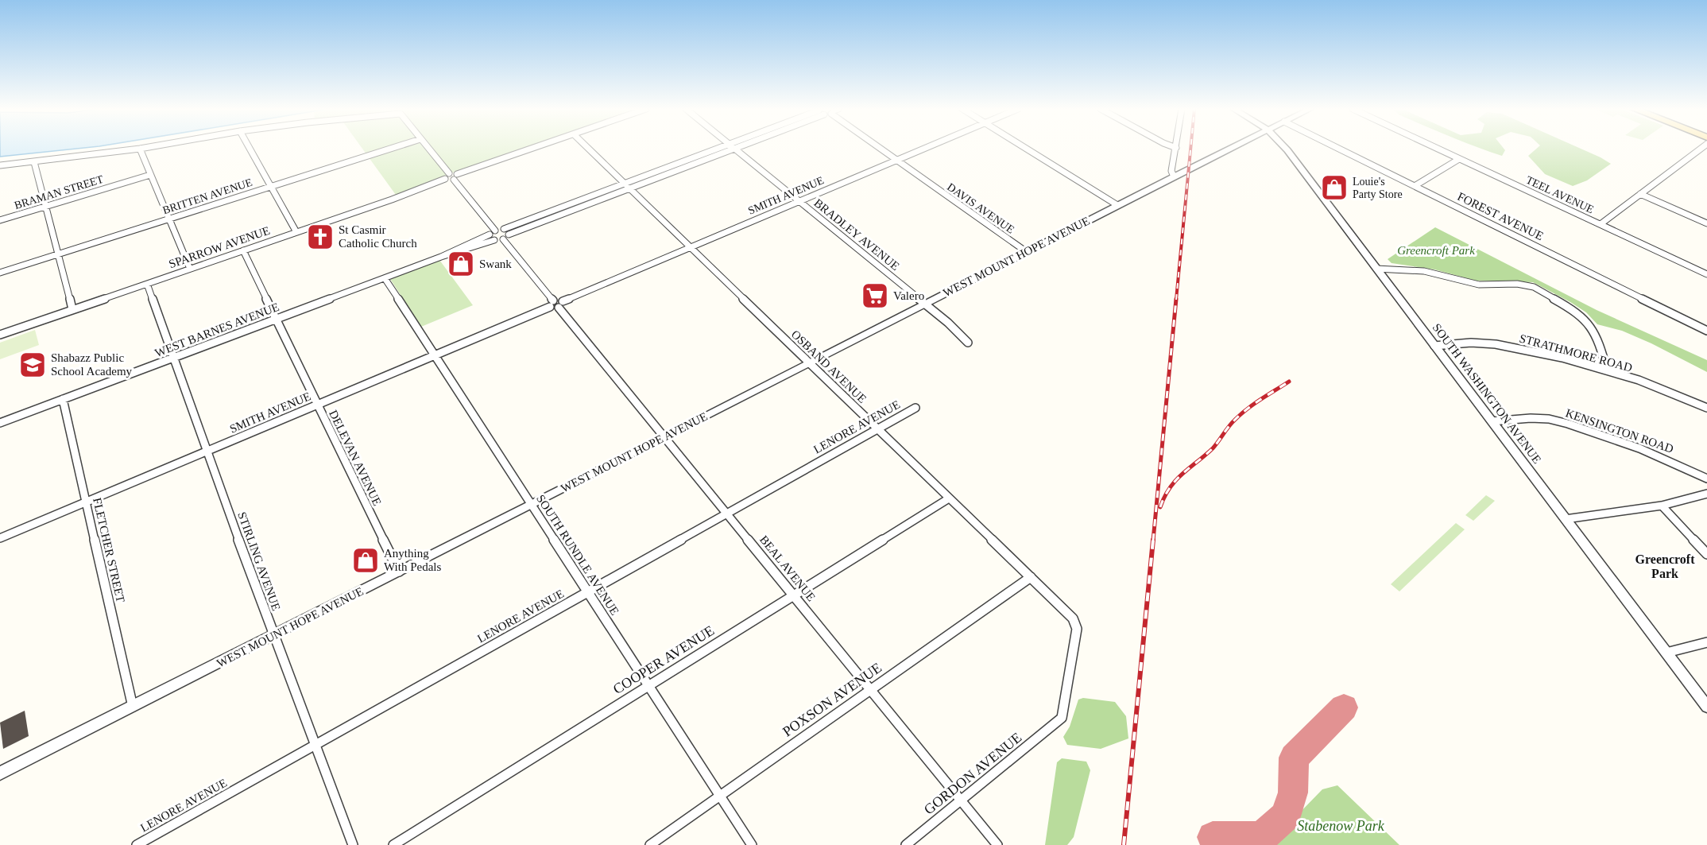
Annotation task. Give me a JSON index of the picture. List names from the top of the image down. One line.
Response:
{"streets":{"street":["BRAMAN STREET","TEEL AVENUE","SMITH AVENUE","BRITTEN AVENUE","DAVIS AVENUE","FOREST AVENUE","BRADLEY AVENUE","SPARROW AVENUE","WEST MOUNT HOPE AVENUE","WEST BARNES AVENUE","STRATHMORE ROAD","OSBAND AVENUE","SOUTH WASHINGTON AVENUE","LENORE AVENUE","KENSINGTON ROAD","DELEVAN AVENUE","FLETCHER STREET","SOUTH RUNDLE AVENUE","STIRLING AVENUE","BEAL AVENUE","COOPER AVENUE","POXSON AVENUE","GORDON AVENUE"]},"crossings":[["SMITH AVENUE","DAVIS AVENUE"],["SMITH AVENUE","BRADLEY AVENUE"],["SMITH AVENUE","OSBAND AVENUE"],["SMITH AVENUE","DELEVAN AVENUE"],["SMITH AVENUE","FLETCHER STREET"],["SMITH AVENUE","SOUTH RUNDLE AVENUE"],["SMITH AVENUE","STIRLING AVENUE"],["SMITH AVENUE","BEAL AVENUE"],["DAVIS AVENUE","WEST MOUNT HOPE AVENUE"],["BRADLEY AVENUE","WEST MOUNT HOPE AVENUE"],["SPARROW AVENUE","DELEVAN AVENUE"],["SPARROW AVENUE","STIRLING AVENUE"],["WEST MOUNT HOPE AVENUE","OSBAND AVENUE"],["WEST MOUNT HOPE AVENUE","DELEVAN AVENUE"],["WEST MOUNT HOPE AVENUE","FLETCHER STREET"],["WEST MOUNT HOPE AVENUE","SOUTH RUNDLE AVENUE"],["WEST MOUNT HOPE AVENUE","STIRLING AVENUE"],["WEST MOUNT HOPE AVENUE","BEAL AVENUE"],["WEST BARNES AVENUE","DELEVAN AVENUE"],["WEST BARNES AVENUE","FLETCHER STREET"],["WEST BARNES AVENUE","SOUTH RUNDLE AVENUE"],["WEST BARNES AVENUE","STIRLING AVENUE"],["STRATHMORE ROAD","SOUTH WASHINGTON AVENUE"],["OSBAND AVENUE","LENORE AVENUE"],["OSBAND AVENUE","COOPER AVENUE"],["OSBAND AVENUE","POXSON AVENUE"],["OSBAND AVENUE","GORDON AVENUE"],["SOUTH WASHINGTON AVENUE","KENSINGTON ROAD"],["LENORE AVENUE","SOUTH RUNDLE AVENUE"],["LENORE AVENUE","STIRLING AVENUE"],["LENORE AVENUE","BEAL AVENUE"],["SOUTH RUNDLE AVENUE","COOPER AVENUE"],["SOUTH RUNDLE AVENUE","POXSON AVENUE"],["BEAL AVENUE","COOPER AVENUE"],["BEAL AVENUE","POXSON AVENUE"],["BEAL AVENUE","GORDON AVENUE"]],"districts":["Greencroft Park"],"parks":["Greencroft Park","Stabenow Park"],"places":{"shop":["Louie's Party Store","Swank","Anything With Pedals"],"church":["St Casmir Catholic Church"],"supermarket":["Valero"],"school or university":["Shabazz Public School Academy"]}}
